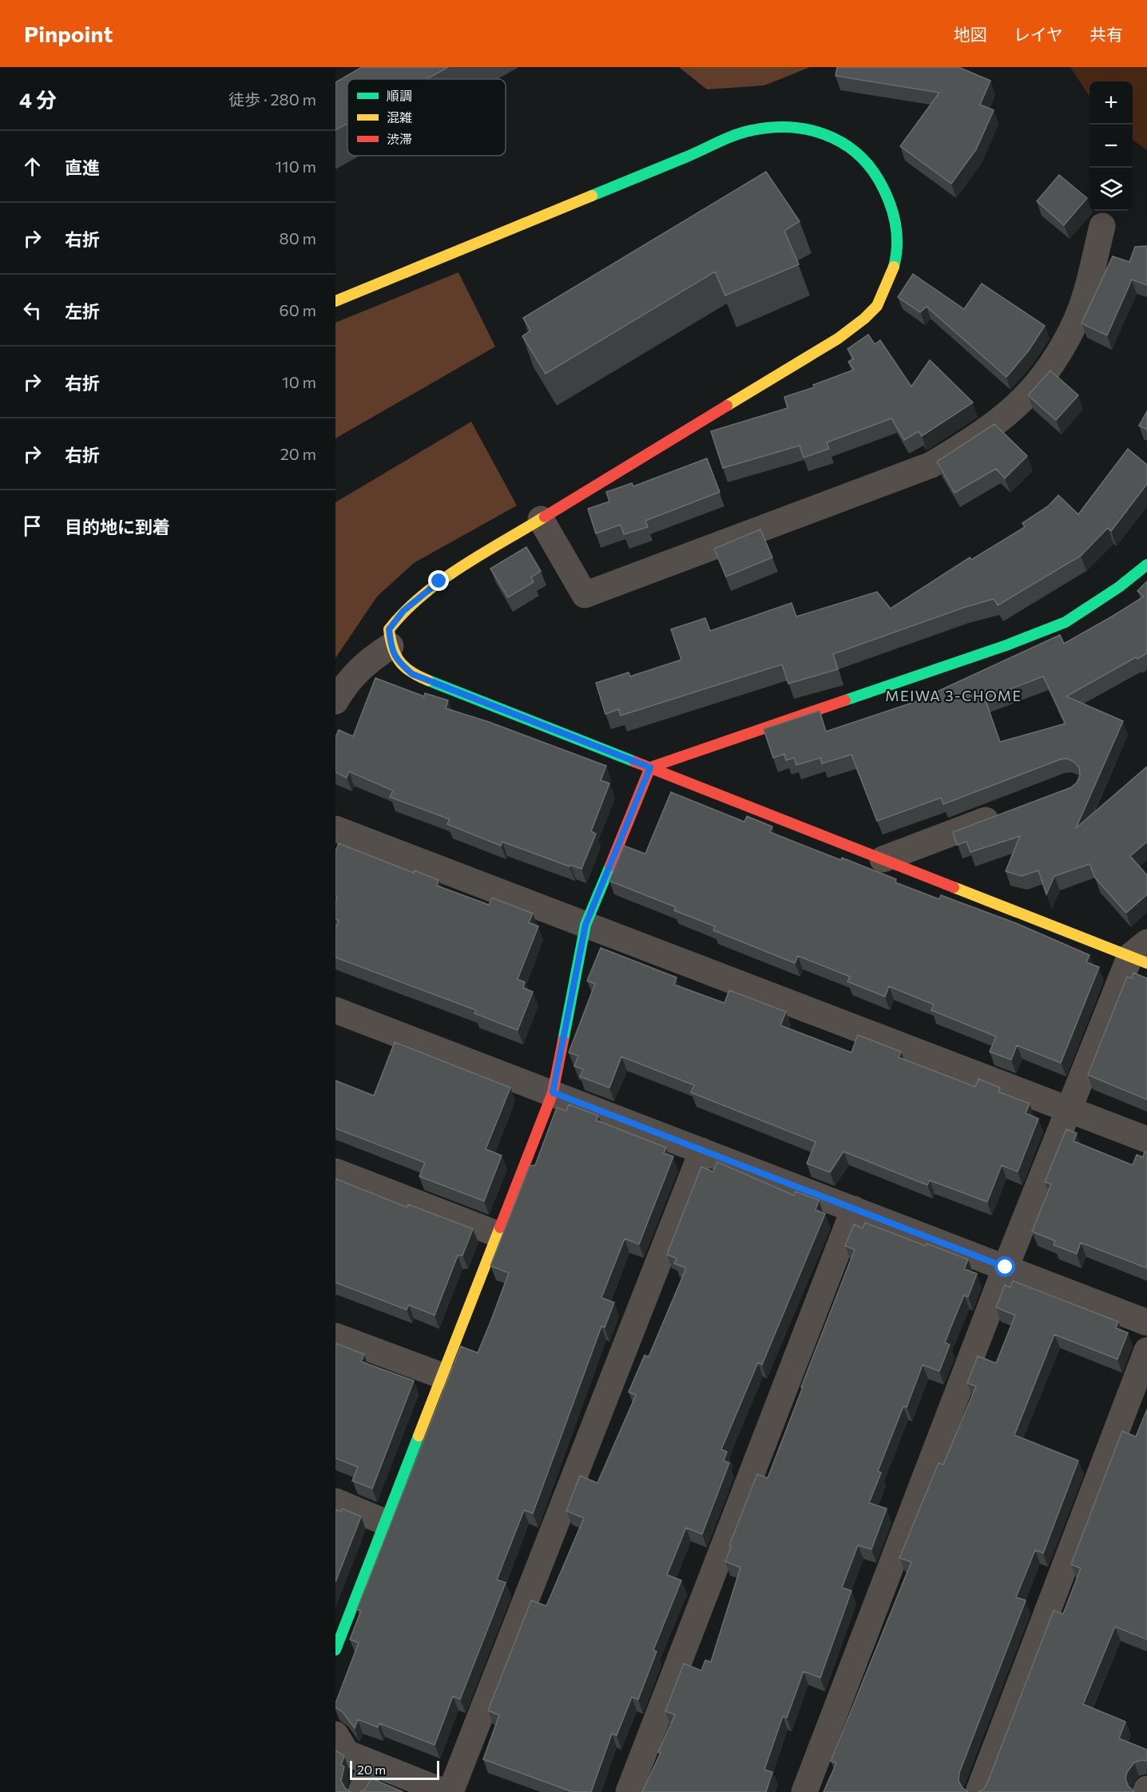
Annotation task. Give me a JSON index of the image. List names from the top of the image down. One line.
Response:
{"districts":["MEIWA 3-CHOME"],"legend":["順調","混雑","渋滞"],"scale_bar":"20 m","page":{"header":"Pinpoint","nav":["地図","レイヤ","共有"],"heading":["4 分","徒歩 · 280 m"],"map_buttons":["+","−"],"list":[["直進","110 m"],["右折","80 m"],["左折","60 m"],["右折","10 m"],["右折","20 m"],"目的地に到着"],"scale":"20 m"}}
